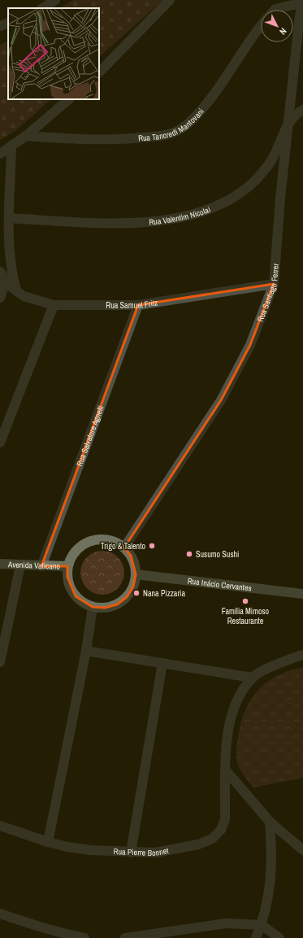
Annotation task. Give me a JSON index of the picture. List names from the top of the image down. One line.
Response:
{"streets":{"main road":["Avenida Vaticano","Rua Inácio Cervantes"],"street":["Rua Tancredi Mantovani","Rua Valentim Nicolai","Rua Santiago Ferrer","Rua Samuel Fritz","Rua Salvatore Agnelli","Rua Pierre Bonnet"]},"crossings":[["Rua Tancredi Mantovani","Rua Santiago Ferrer"],["Rua Valentim Nicolai","Rua Santiago Ferrer"],["Rua Santiago Ferrer","Rua Samuel Fritz"],["Rua Santiago Ferrer","Avenida Vaticano"],["Rua Santiago Ferrer","Rua Inácio Cervantes"],["Rua Samuel Fritz","Rua Salvatore Agnelli"],["Rua Salvatore Agnelli","Avenida Vaticano"],["Avenida Vaticano","Rua Inácio Cervantes"]],"places":["Trigo & Talento","Susumo Sushi","Nana Pizzaria","Família Mimoso Restaurante"],"north":"bottom right"}
